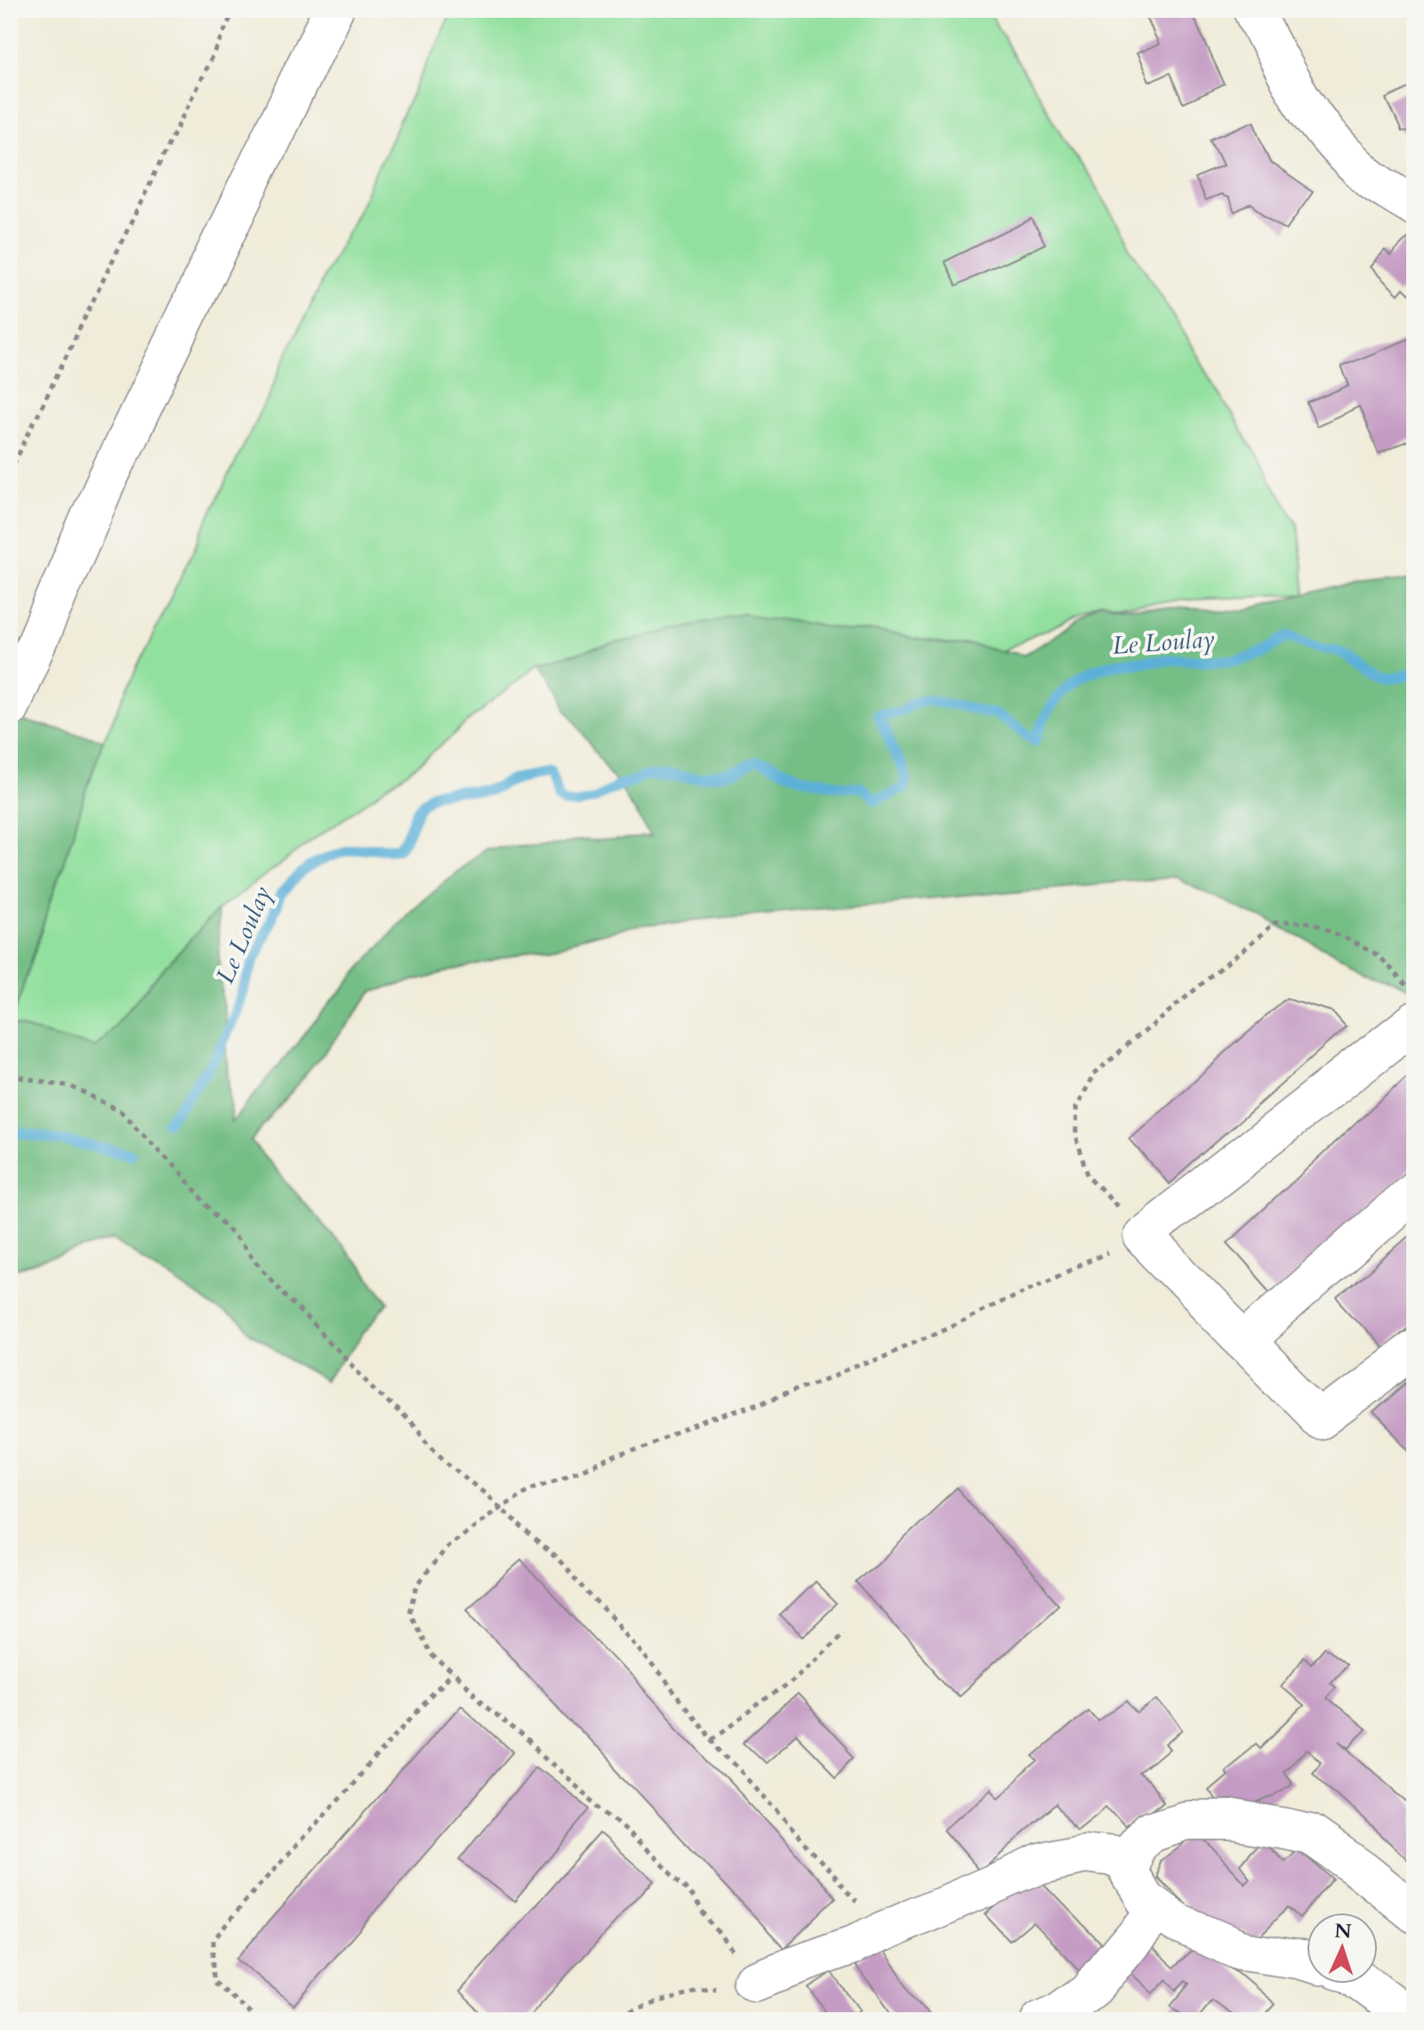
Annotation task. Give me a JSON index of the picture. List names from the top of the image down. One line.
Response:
{"water":["Le Loulay"],"north":"top"}
